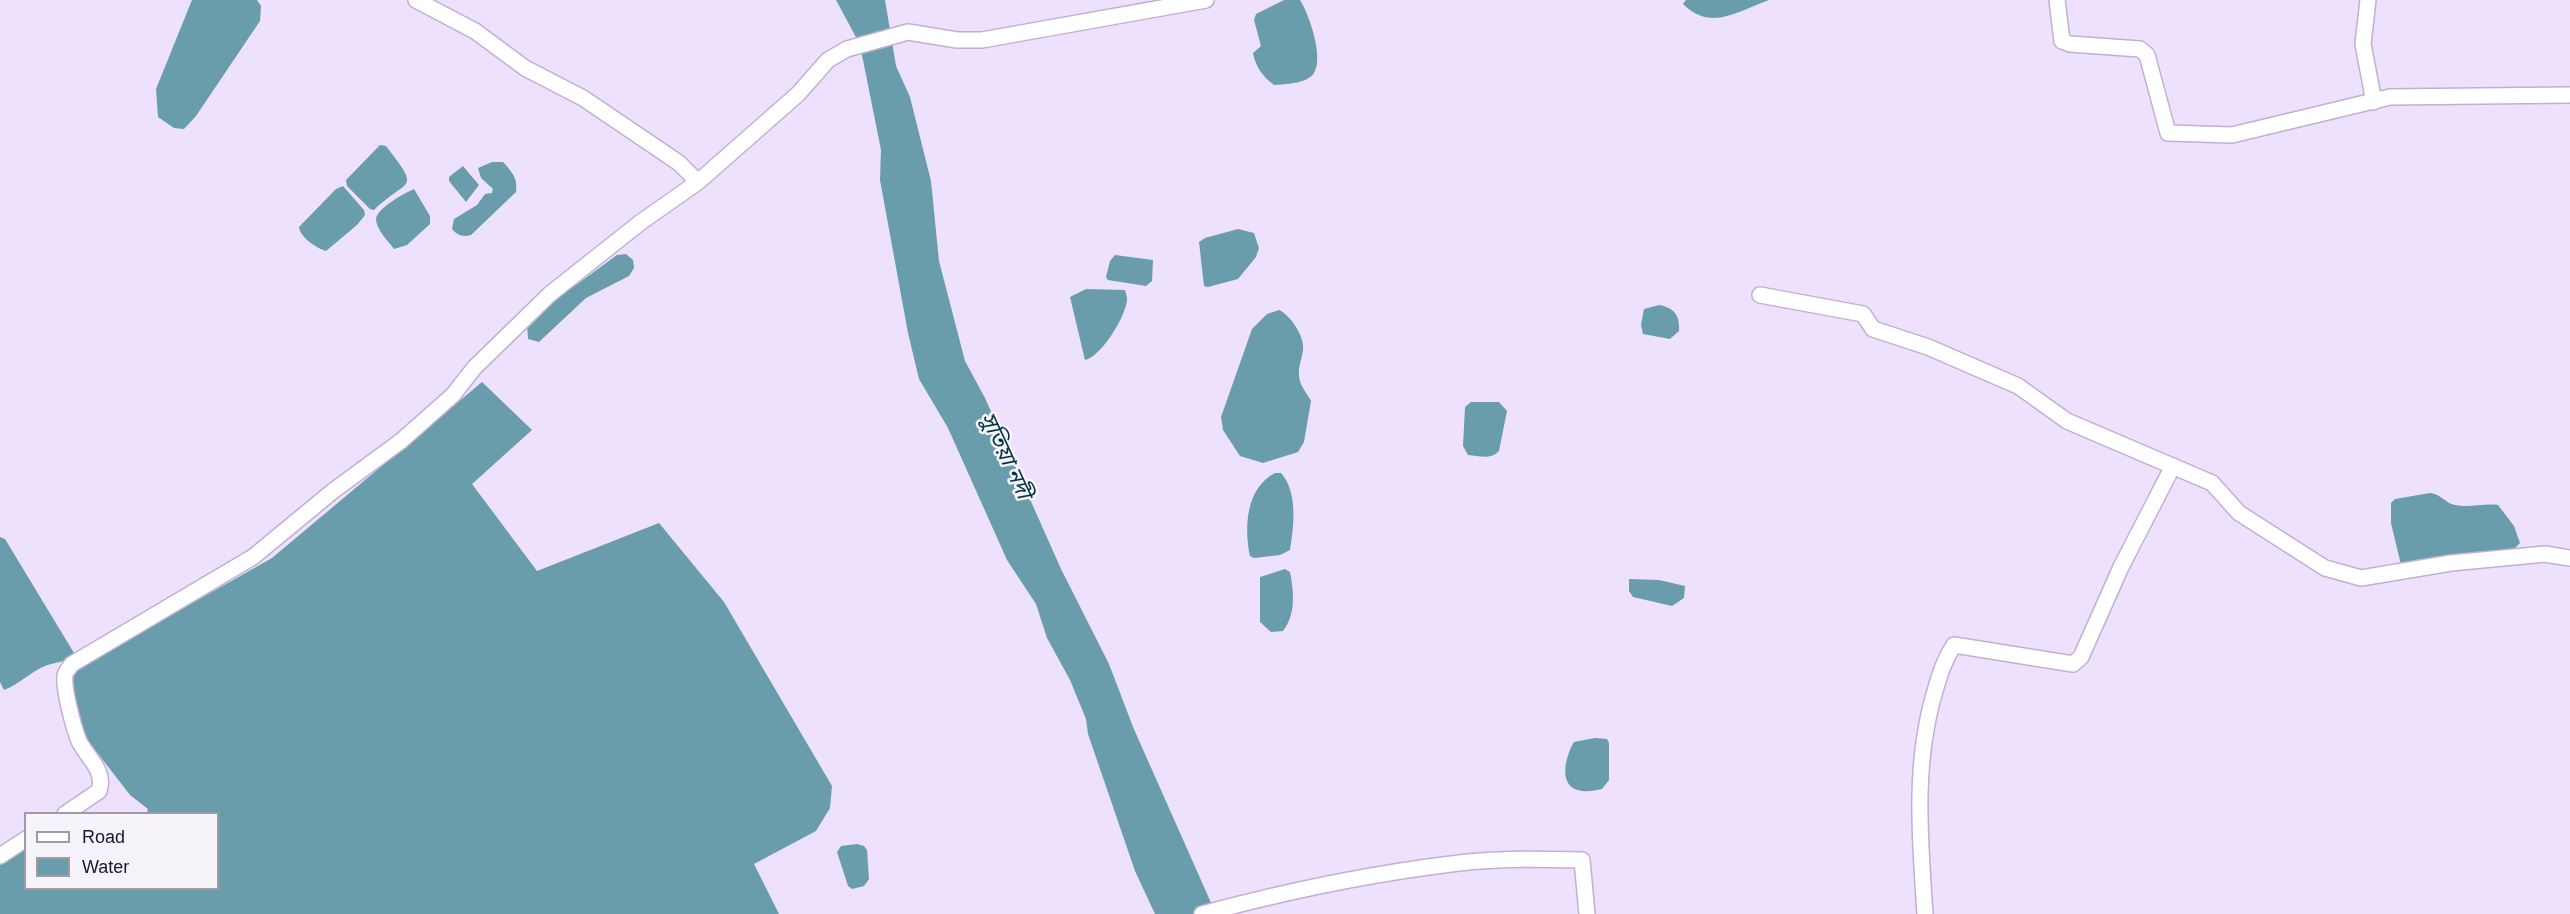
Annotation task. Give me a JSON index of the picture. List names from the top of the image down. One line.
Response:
{"water":["সুতিয়া নদী"],"legend":["Road","Water"]}
